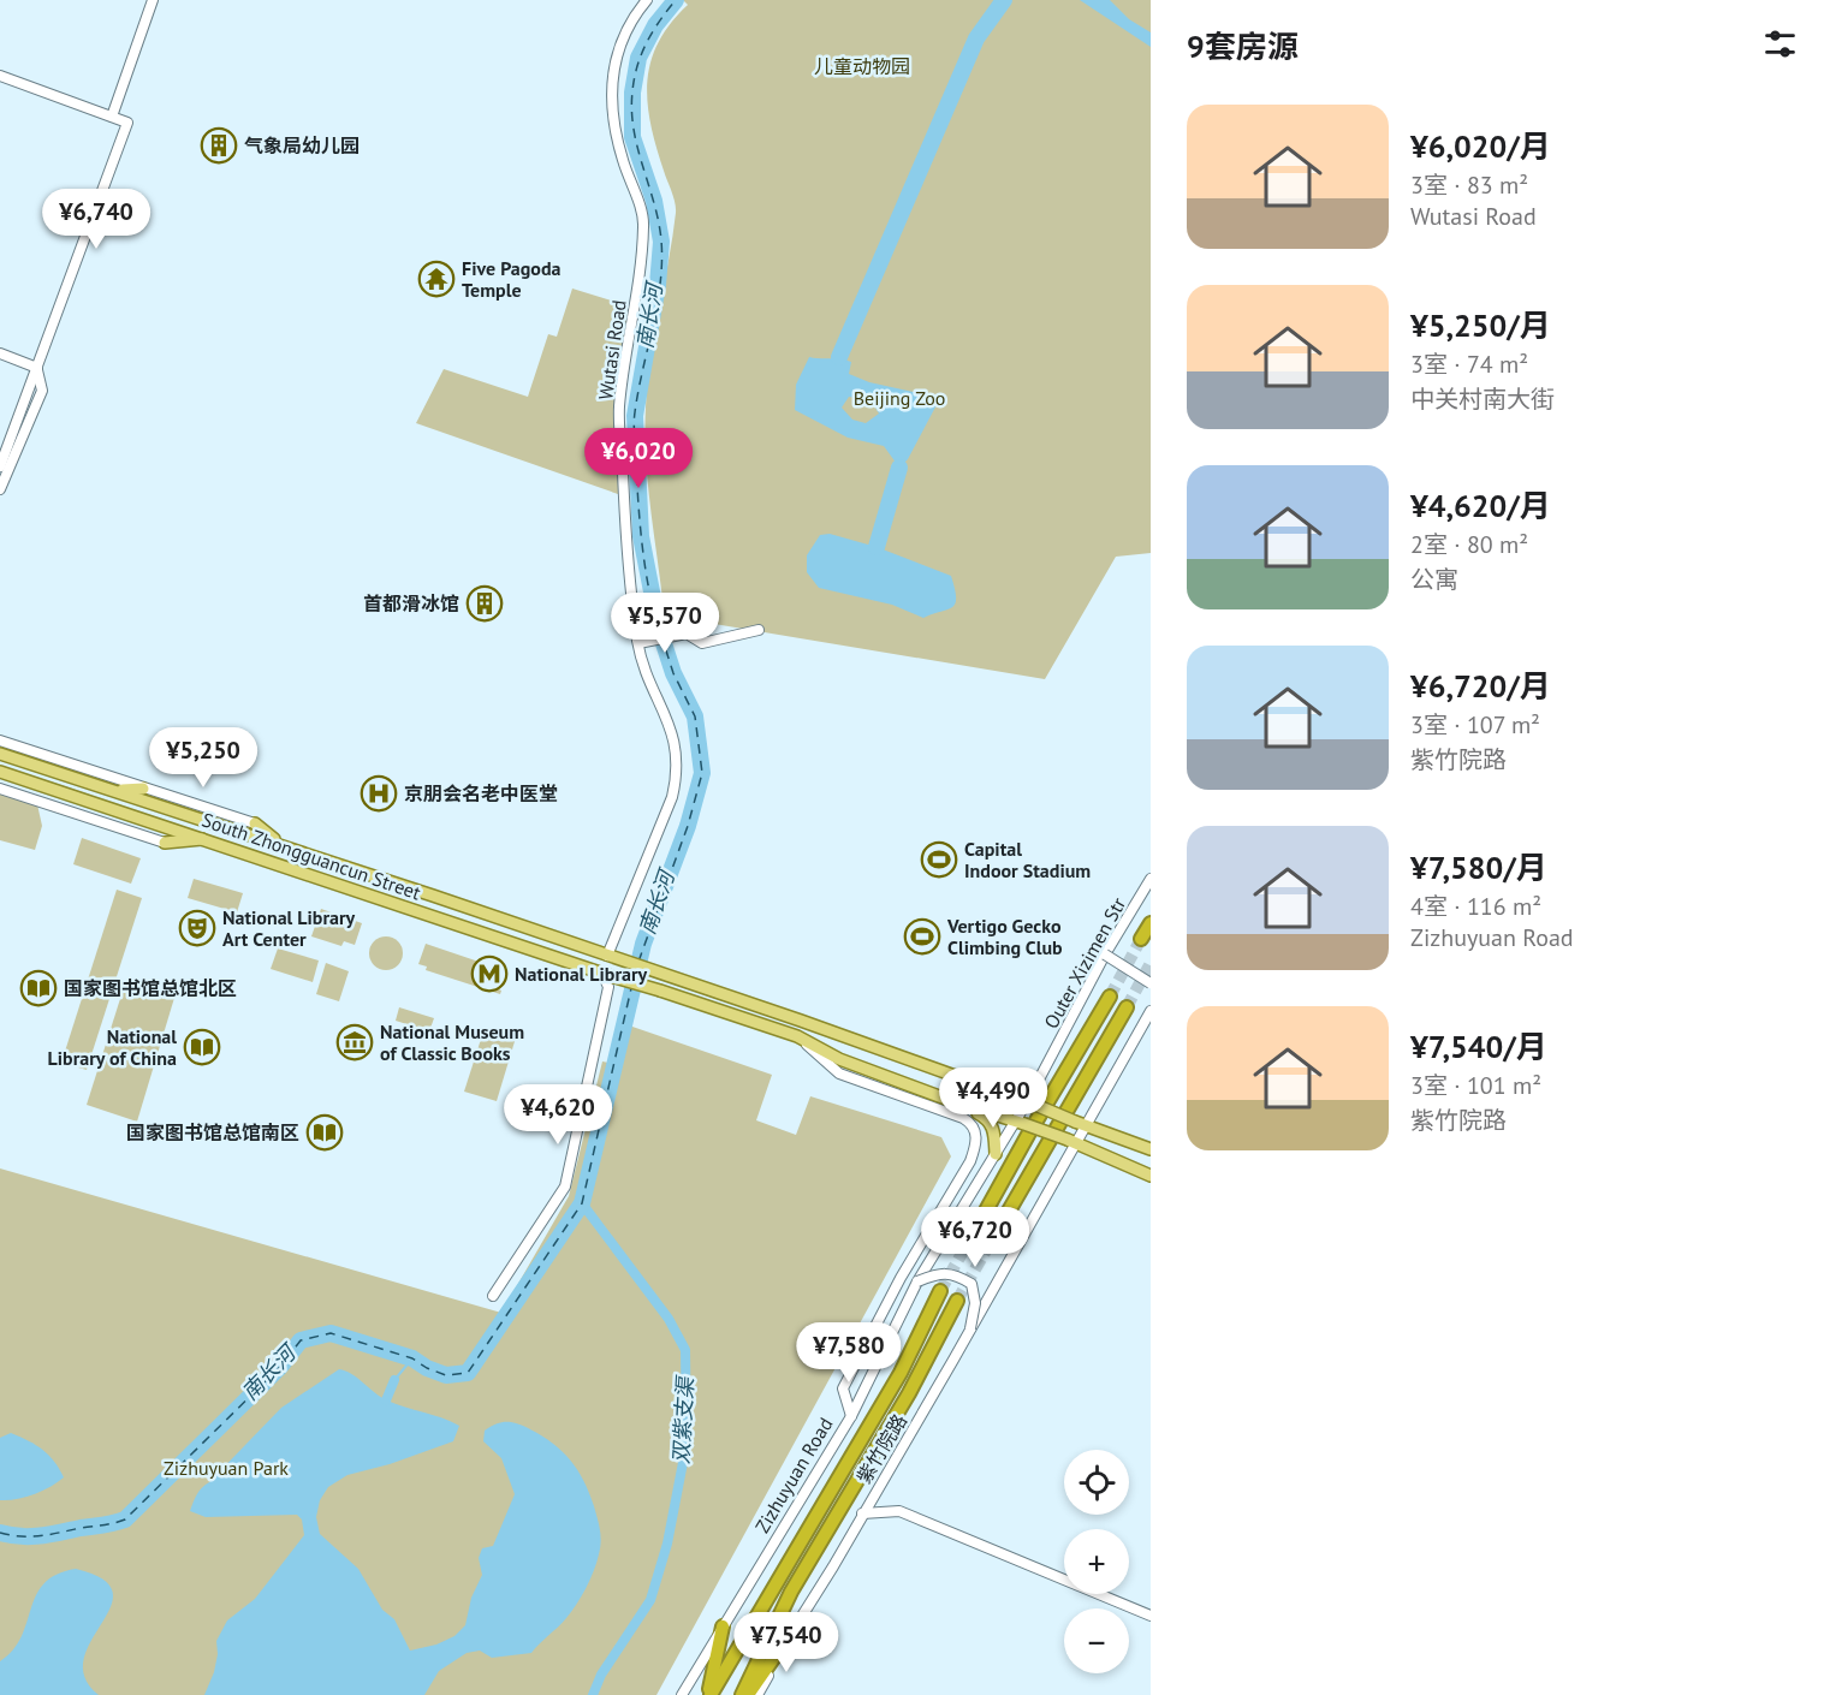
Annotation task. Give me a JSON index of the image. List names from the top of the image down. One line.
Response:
{"streets":{"highway":["Zizhuyuan Road"],"main road":["South Zhongguancun Street"],"street":["Wutasi Road","Outer Xizimen Str","紫竹院路"]},"crossings":[["Wutasi Road","South Zhongguancun Street"],["South Zhongguancun Street","Outer Xizimen Str"],["Outer Xizimen Str","Zizhuyuan Road"]],"water":["南长河","双紫支渠"],"parks":["儿童动物园","Beijing Zoo","Zizhuyuan Park"],"places":{"building":["气象局幼儿园","首都滑冰馆"],"temple":["Five Pagoda Temple"],"hospital":["京朋会名老中医堂"],"sports":["Capital Indoor Stadium","Vertigo Gecko Climbing Club"],"theatre":["National Library Art Center"],"metro station":["National Library"],"library":["国家图书馆总馆北区","National Library of China","国家图书馆总馆南区"],"museum":["National Museum of Classic Books"]},"page":{"heading":"9套房源","list":[{"name":"¥6,020/月","note":"3室 · 83 m² · Wutasi Road"},{"name":"¥5,250/月","note":"3室 · 74 m² · 中关村南大街"},{"name":"¥4,620/月","note":"2室 · 80 m² · 公寓"},{"name":"¥6,720/月","note":"3室 · 107 m² · 紫竹院路"},{"name":"¥7,580/月","note":"4室 · 116 m² · Zizhuyuan Road"},{"name":"¥7,540/月","note":"3室 · 101 m² · 紫竹院路"}],"price":["¥6,740","¥6,020","¥5,570","¥5,250","¥4,490","¥4,620","¥6,720","¥7,580","¥7,540"],"map_buttons":["+","−"]}}
